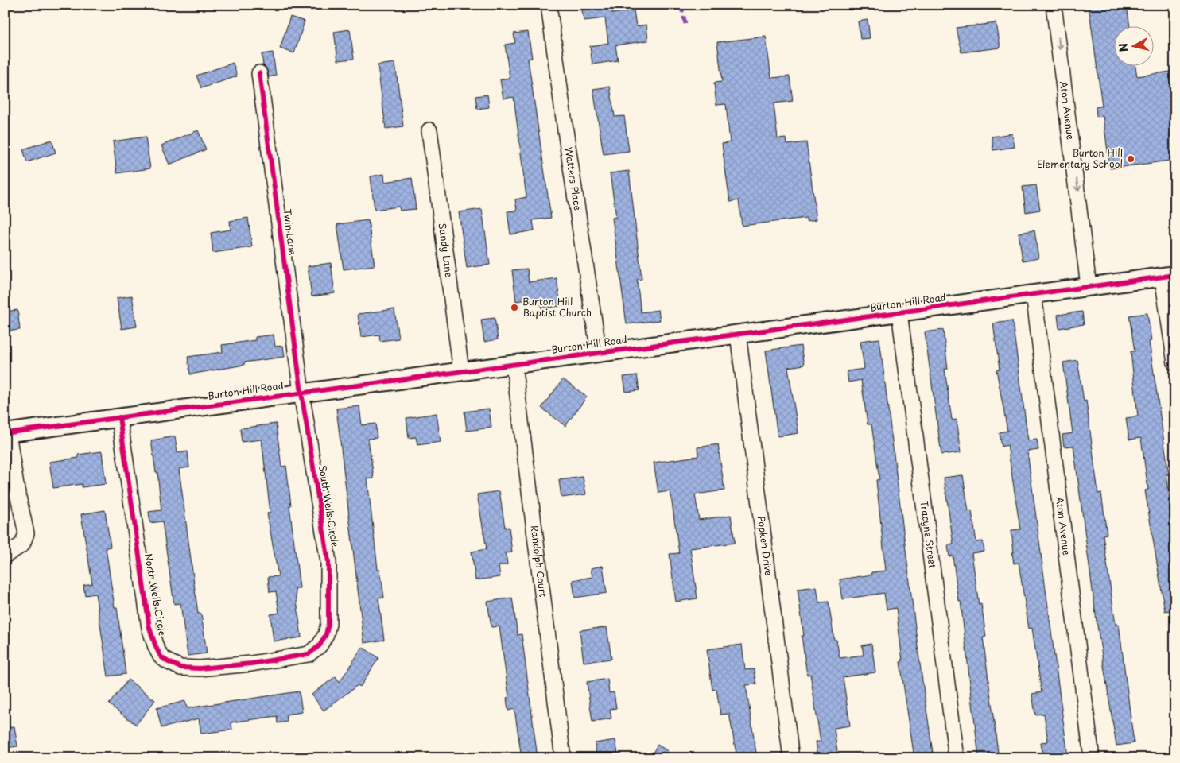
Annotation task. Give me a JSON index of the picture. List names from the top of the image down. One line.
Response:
{"streets":{"street":["Aton Avenue","Watters Place","Twin Lane","Sandy Lane","Burton Hill Road","South Wells Circle","Tracyne Street","Popken Drive","Randolph Court","North Wells Circle"]},"crossings":[["Aton Avenue","Burton Hill Road"],["Watters Place","Burton Hill Road"],["Twin Lane","Burton Hill Road"],["Twin Lane","South Wells Circle"],["Sandy Lane","Burton Hill Road"],["Burton Hill Road","South Wells Circle"],["Burton Hill Road","Tracyne Street"],["Burton Hill Road","Popken Drive"],["Burton Hill Road","Randolph Court"],["Burton Hill Road","North Wells Circle"],["South Wells Circle","North Wells Circle"]],"one_way":["Aton Avenue"],"places":["Burton Hill Elementary School","Burton Hill Baptist Church"],"north":"left"}
